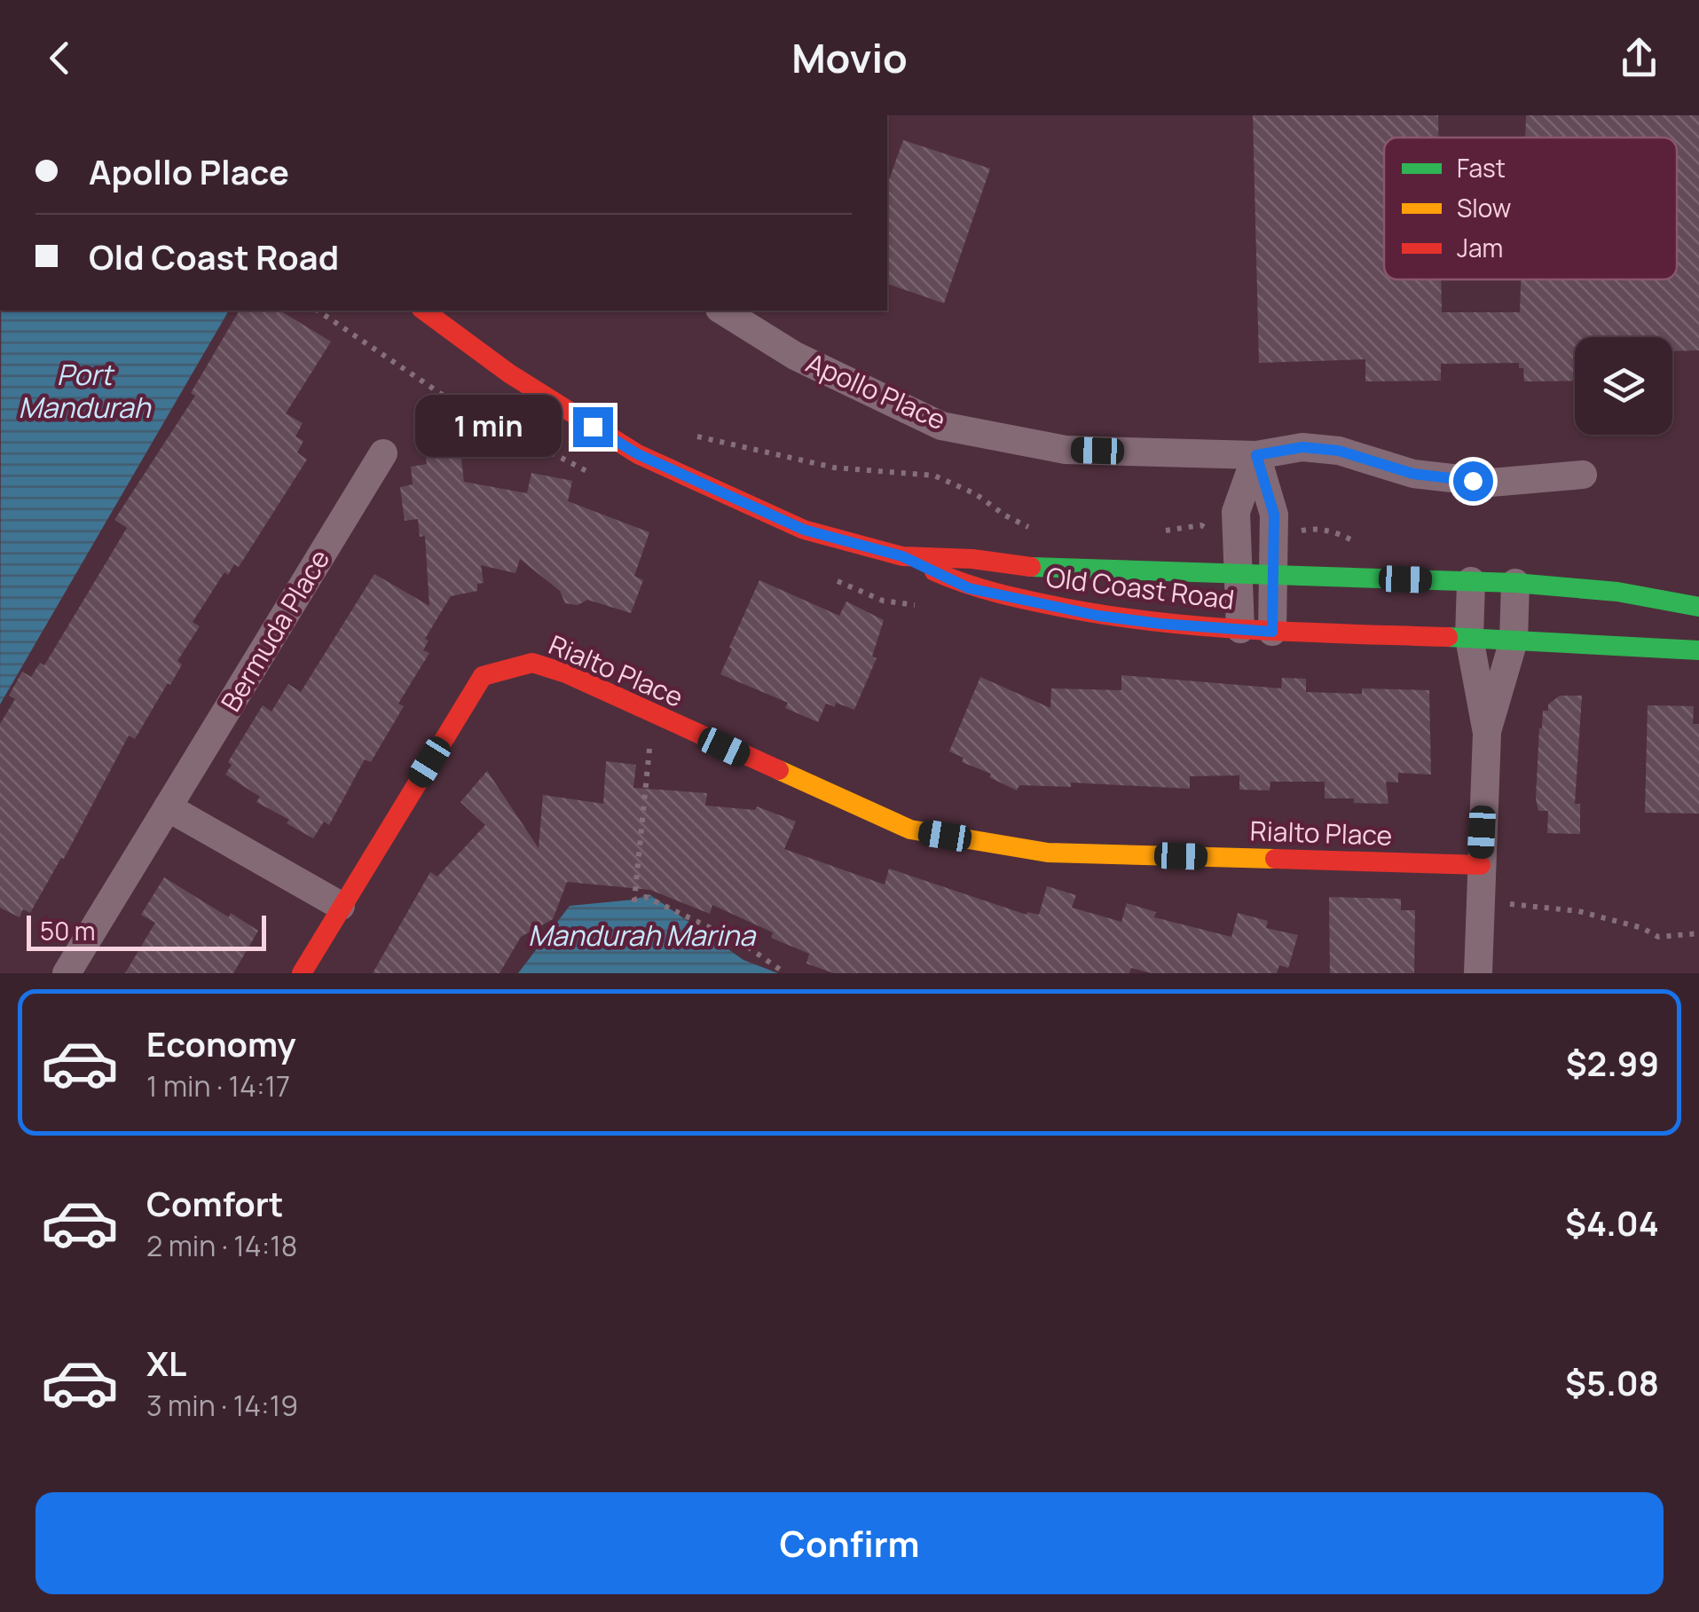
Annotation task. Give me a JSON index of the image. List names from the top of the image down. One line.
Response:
{"streets":{"main road":["Old Coast Road","Rialto Place"],"street":["Apollo Place","Bermuda Place"]},"water":["Port Mandurah","Mandurah Marina"],"legend":["Fast","Slow","Jam"],"scale_bar":"50 m","page":{"header":"Movio","banner":["Apollo Place","Old Coast Road"],"bubble":"1 min","scale":"50 m","list":[{"name":"Economy","note":"1 min · 14:17","value":"$2.99"},{"name":"Comfort","note":"2 min · 14:18","value":"$4.04"},{"name":"XL","note":"3 min · 14:19","value":"$5.08"}],"buttons":"Confirm"}}
